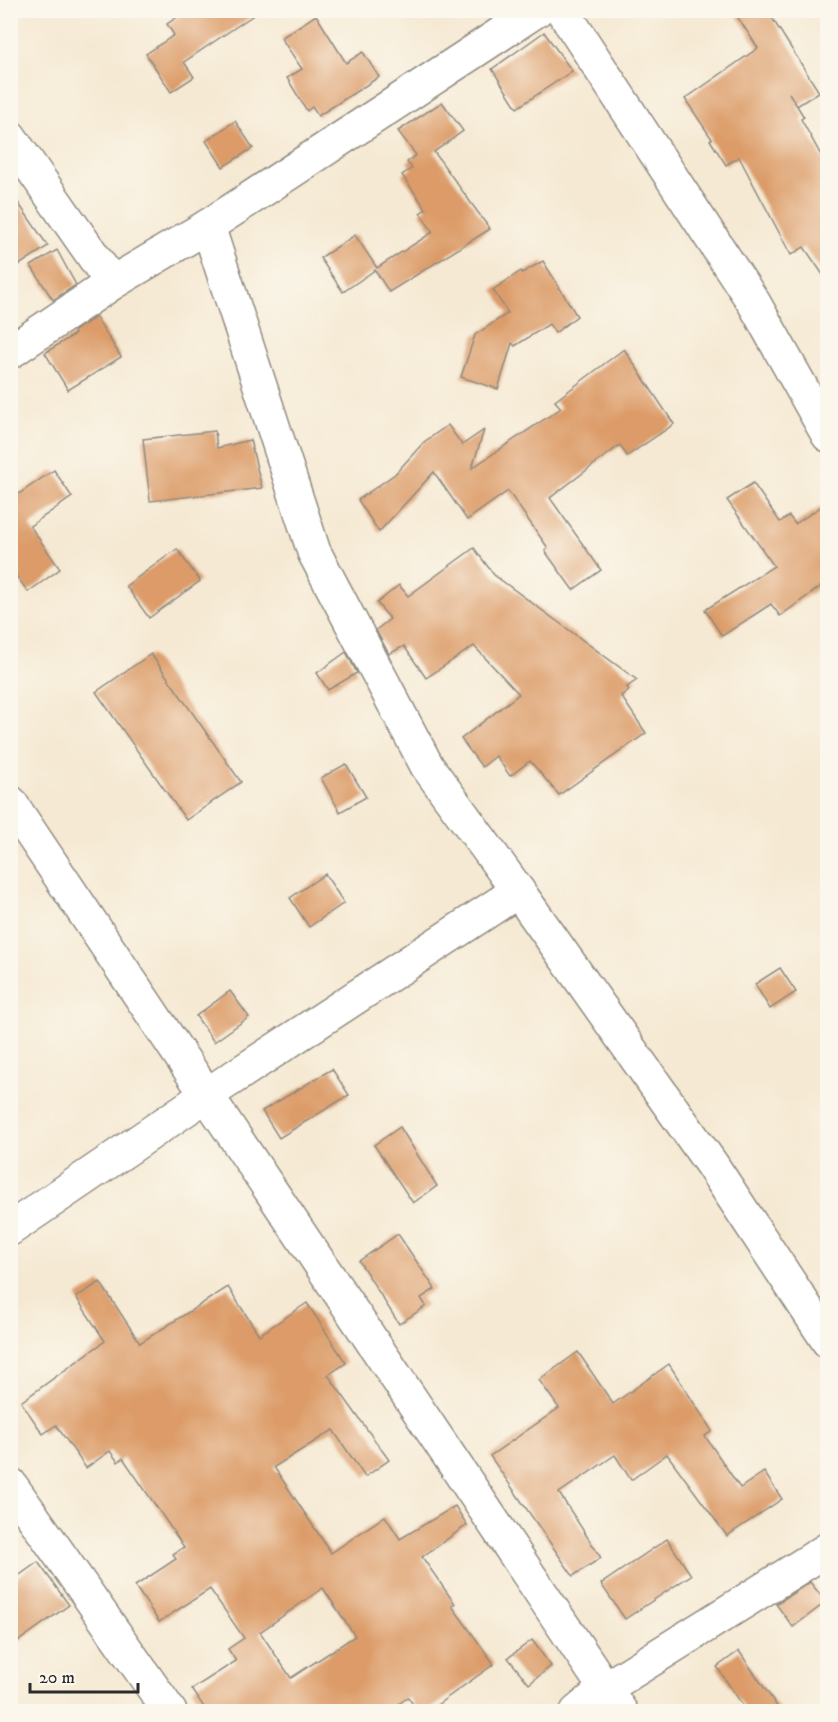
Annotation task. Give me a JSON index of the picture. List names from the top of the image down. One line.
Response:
{"scale_bar":"20 m"}
